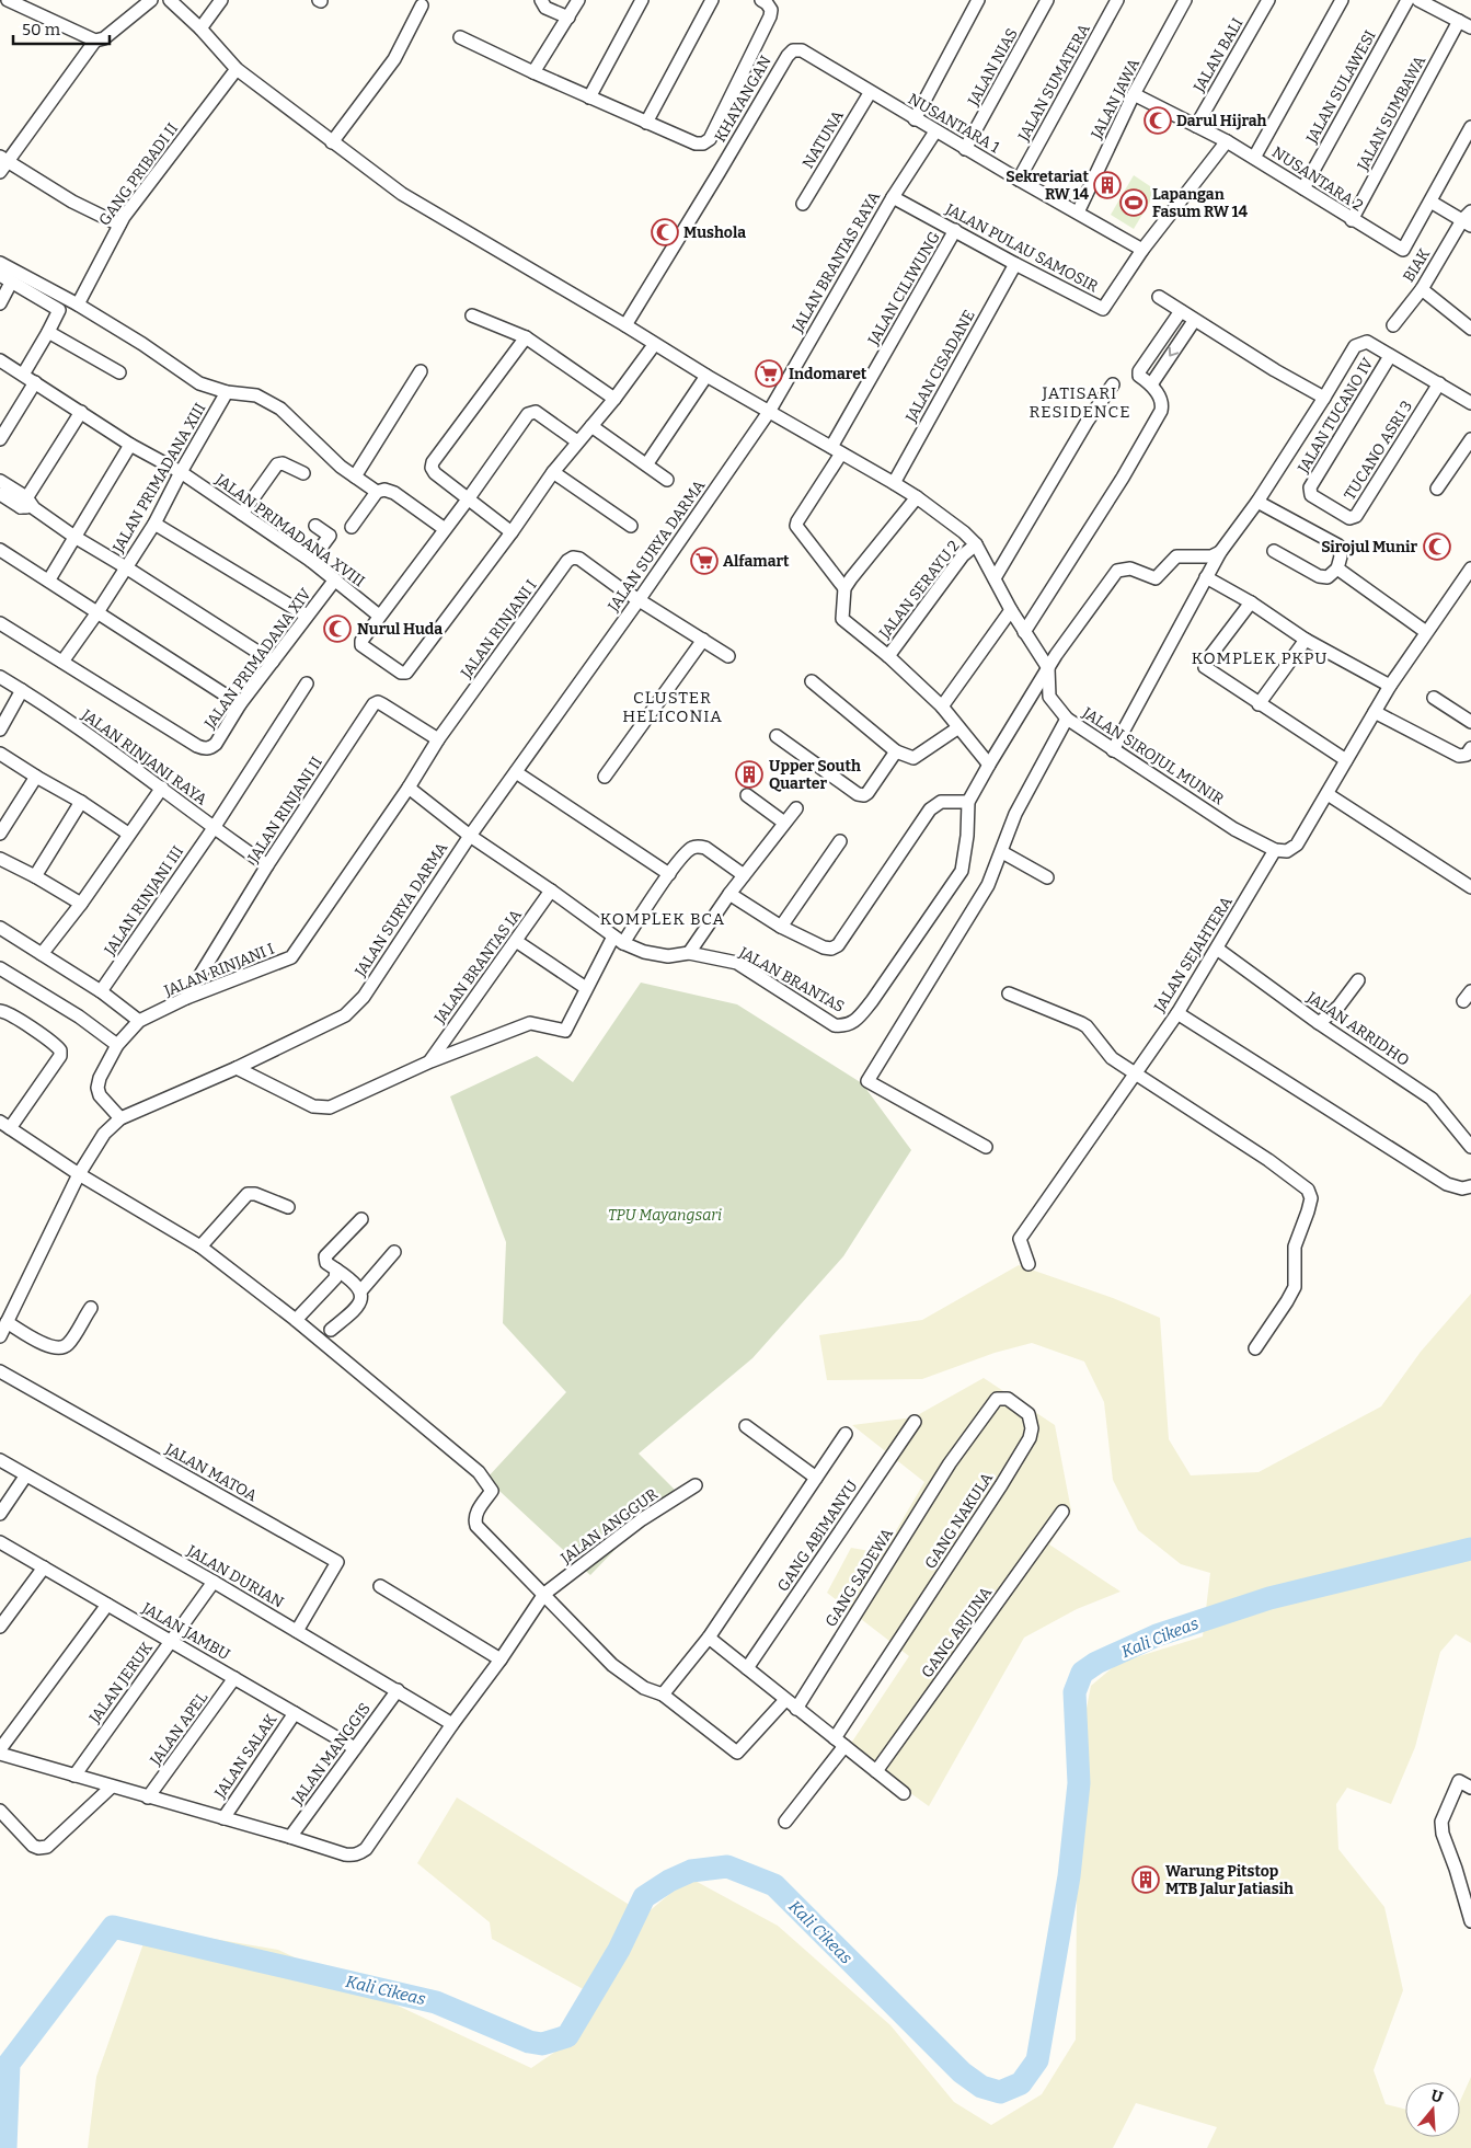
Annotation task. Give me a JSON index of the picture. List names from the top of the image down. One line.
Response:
{"streets":{"street":["JALAN BALI","JALAN NIAS","JALAN SUMATERA","JALAN SULAWESI","KHAYANGAN","JALAN JAWA","JALAN SUMBAWA","NUSANTARA 1","NATUNA","GANG PRIBADI II","NUSANTARA 2","JALAN PULAU SAMOSIR","JALAN BRANTAS RAYA","BIAK","JALAN CILIWUNG","JALAN CISADANE","JALAN TUCANO IV","TUCANO ASRI 3","JALAN PRIMADANA XIII","JALAN PRIMADANA XVIII","JALAN SURYA DARMA","JALAN SERAYU 2","JALAN RINJANI I","JALAN PRIMADANA XIV","JALAN SIROJUL MUNIR","JALAN RINJANI RAYA","JALAN RINJANI II","JALAN RINJANI III","JALAN SEJAHTERA","JALAN BRANTAS IA","JALAN BRANTAS","JALAN ARRIDHO","JALAN MATOA","GANG NAKULA","JALAN ANGGUR","GANG ABIMANYU","JALAN DURIAN","GANG SADEWA","JALAN JAMBU","GANG ARJUNA","JALAN JERUK","JALAN APEL","JALAN MANGGIS","JALAN SALAK"]},"crossings":[["JALAN BALI","NUSANTARA 2"],["JALAN NIAS","NUSANTARA 1"],["JALAN SUMATERA","NUSANTARA 1"],["JALAN SULAWESI","NUSANTARA 2"],["KHAYANGAN","NUSANTARA 1"],["JALAN JAWA","NUSANTARA 1"],["JALAN JAWA","NUSANTARA 2"],["JALAN SUMBAWA","NUSANTARA 2"],["NUSANTARA 1","NATUNA"],["NUSANTARA 1","JALAN PULAU SAMOSIR"],["NUSANTARA 1","JALAN BRANTAS RAYA"],["JALAN PULAU SAMOSIR","JALAN BRANTAS RAYA"],["JALAN PULAU SAMOSIR","JALAN CILIWUNG"],["JALAN PULAU SAMOSIR","JALAN CISADANE"],["JALAN BRANTAS RAYA","JALAN SURYA DARMA"],["JALAN TUCANO IV","TUCANO ASRI 3"],["JALAN PRIMADANA XIII","JALAN PRIMADANA XVIII"],["JALAN PRIMADANA XIII","JALAN PRIMADANA XIV"],["JALAN PRIMADANA XVIII","JALAN PRIMADANA XIV"],["JALAN SURYA DARMA","JALAN RINJANI I"],["JALAN SURYA DARMA","JALAN BRANTAS"],["JALAN RINJANI I","JALAN RINJANI II"],["JALAN SIROJUL MUNIR","JALAN SEJAHTERA"],["JALAN SIROJUL MUNIR","JALAN BRANTAS"],["JALAN RINJANI RAYA","JALAN RINJANI II"],["JALAN RINJANI RAYA","JALAN RINJANI III"],["JALAN SEJAHTERA","JALAN ARRIDHO"],["JALAN BRANTAS IA","JALAN BRANTAS"],["JALAN MATOA","JALAN DURIAN"],["GANG NAKULA","GANG SADEWA"],["JALAN ANGGUR","JALAN DURIAN"],["JALAN ANGGUR","JALAN MANGGIS"],["JALAN DURIAN","JALAN JERUK"],["JALAN DURIAN","JALAN MANGGIS"],["JALAN JAMBU","JALAN JERUK"],["JALAN JAMBU","JALAN APEL"],["JALAN JAMBU","JALAN MANGGIS"],["JALAN JAMBU","JALAN SALAK"]],"districts":["JATISARI RESIDENCE","KOMPLEK PKPU","CLUSTER HELICONIA","KOMPLEK BCA"],"water":["Kali Cikeas"],"parks":["TPU Mayangsari"],"places":{"mosque":["Darul Hijrah","Mushola","Sirojul Munir","Nurul Huda"],"building":["Sekretariat RW 14","Upper South Quarter","Warung Pitstop MTB Jalur Jatiasih"],"sports":["Lapangan Fasum RW 14"],"supermarket":["Indomaret","Alfamart"]},"scale_bar":"50 m","north":"top"}
